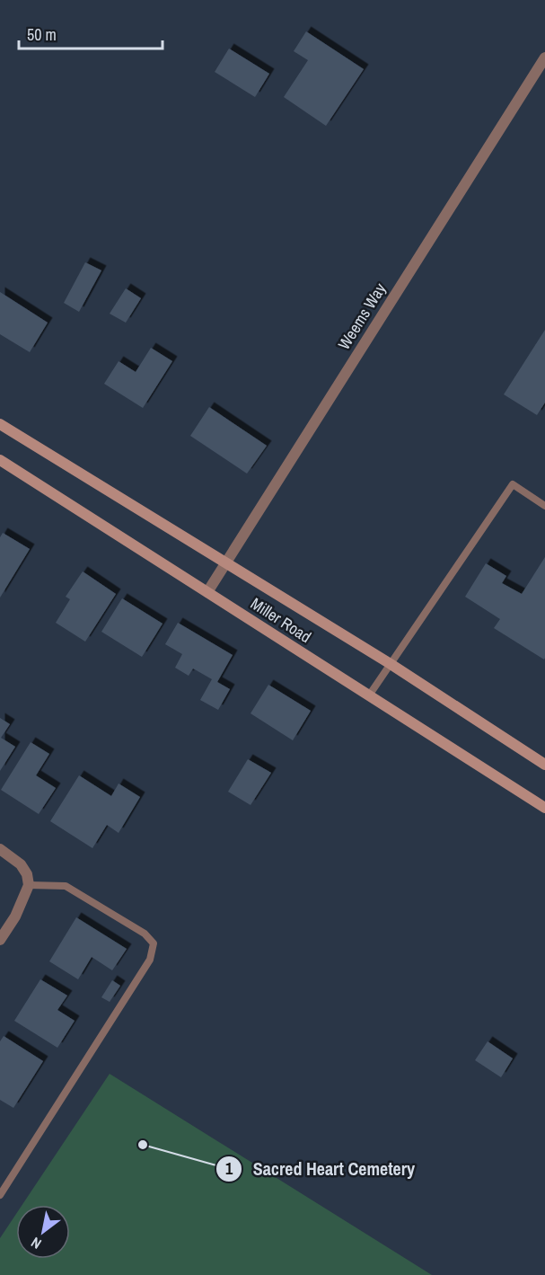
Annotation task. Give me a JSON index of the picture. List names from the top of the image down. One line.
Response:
{"streets":{"main road":["Miller Road"],"street":["Weems Way"]},"crossings":[["Weems Way","Miller Road"]],"places":["Sacred Heart Cemetery"],"scale_bar":"50 m","north":"bottom left"}
